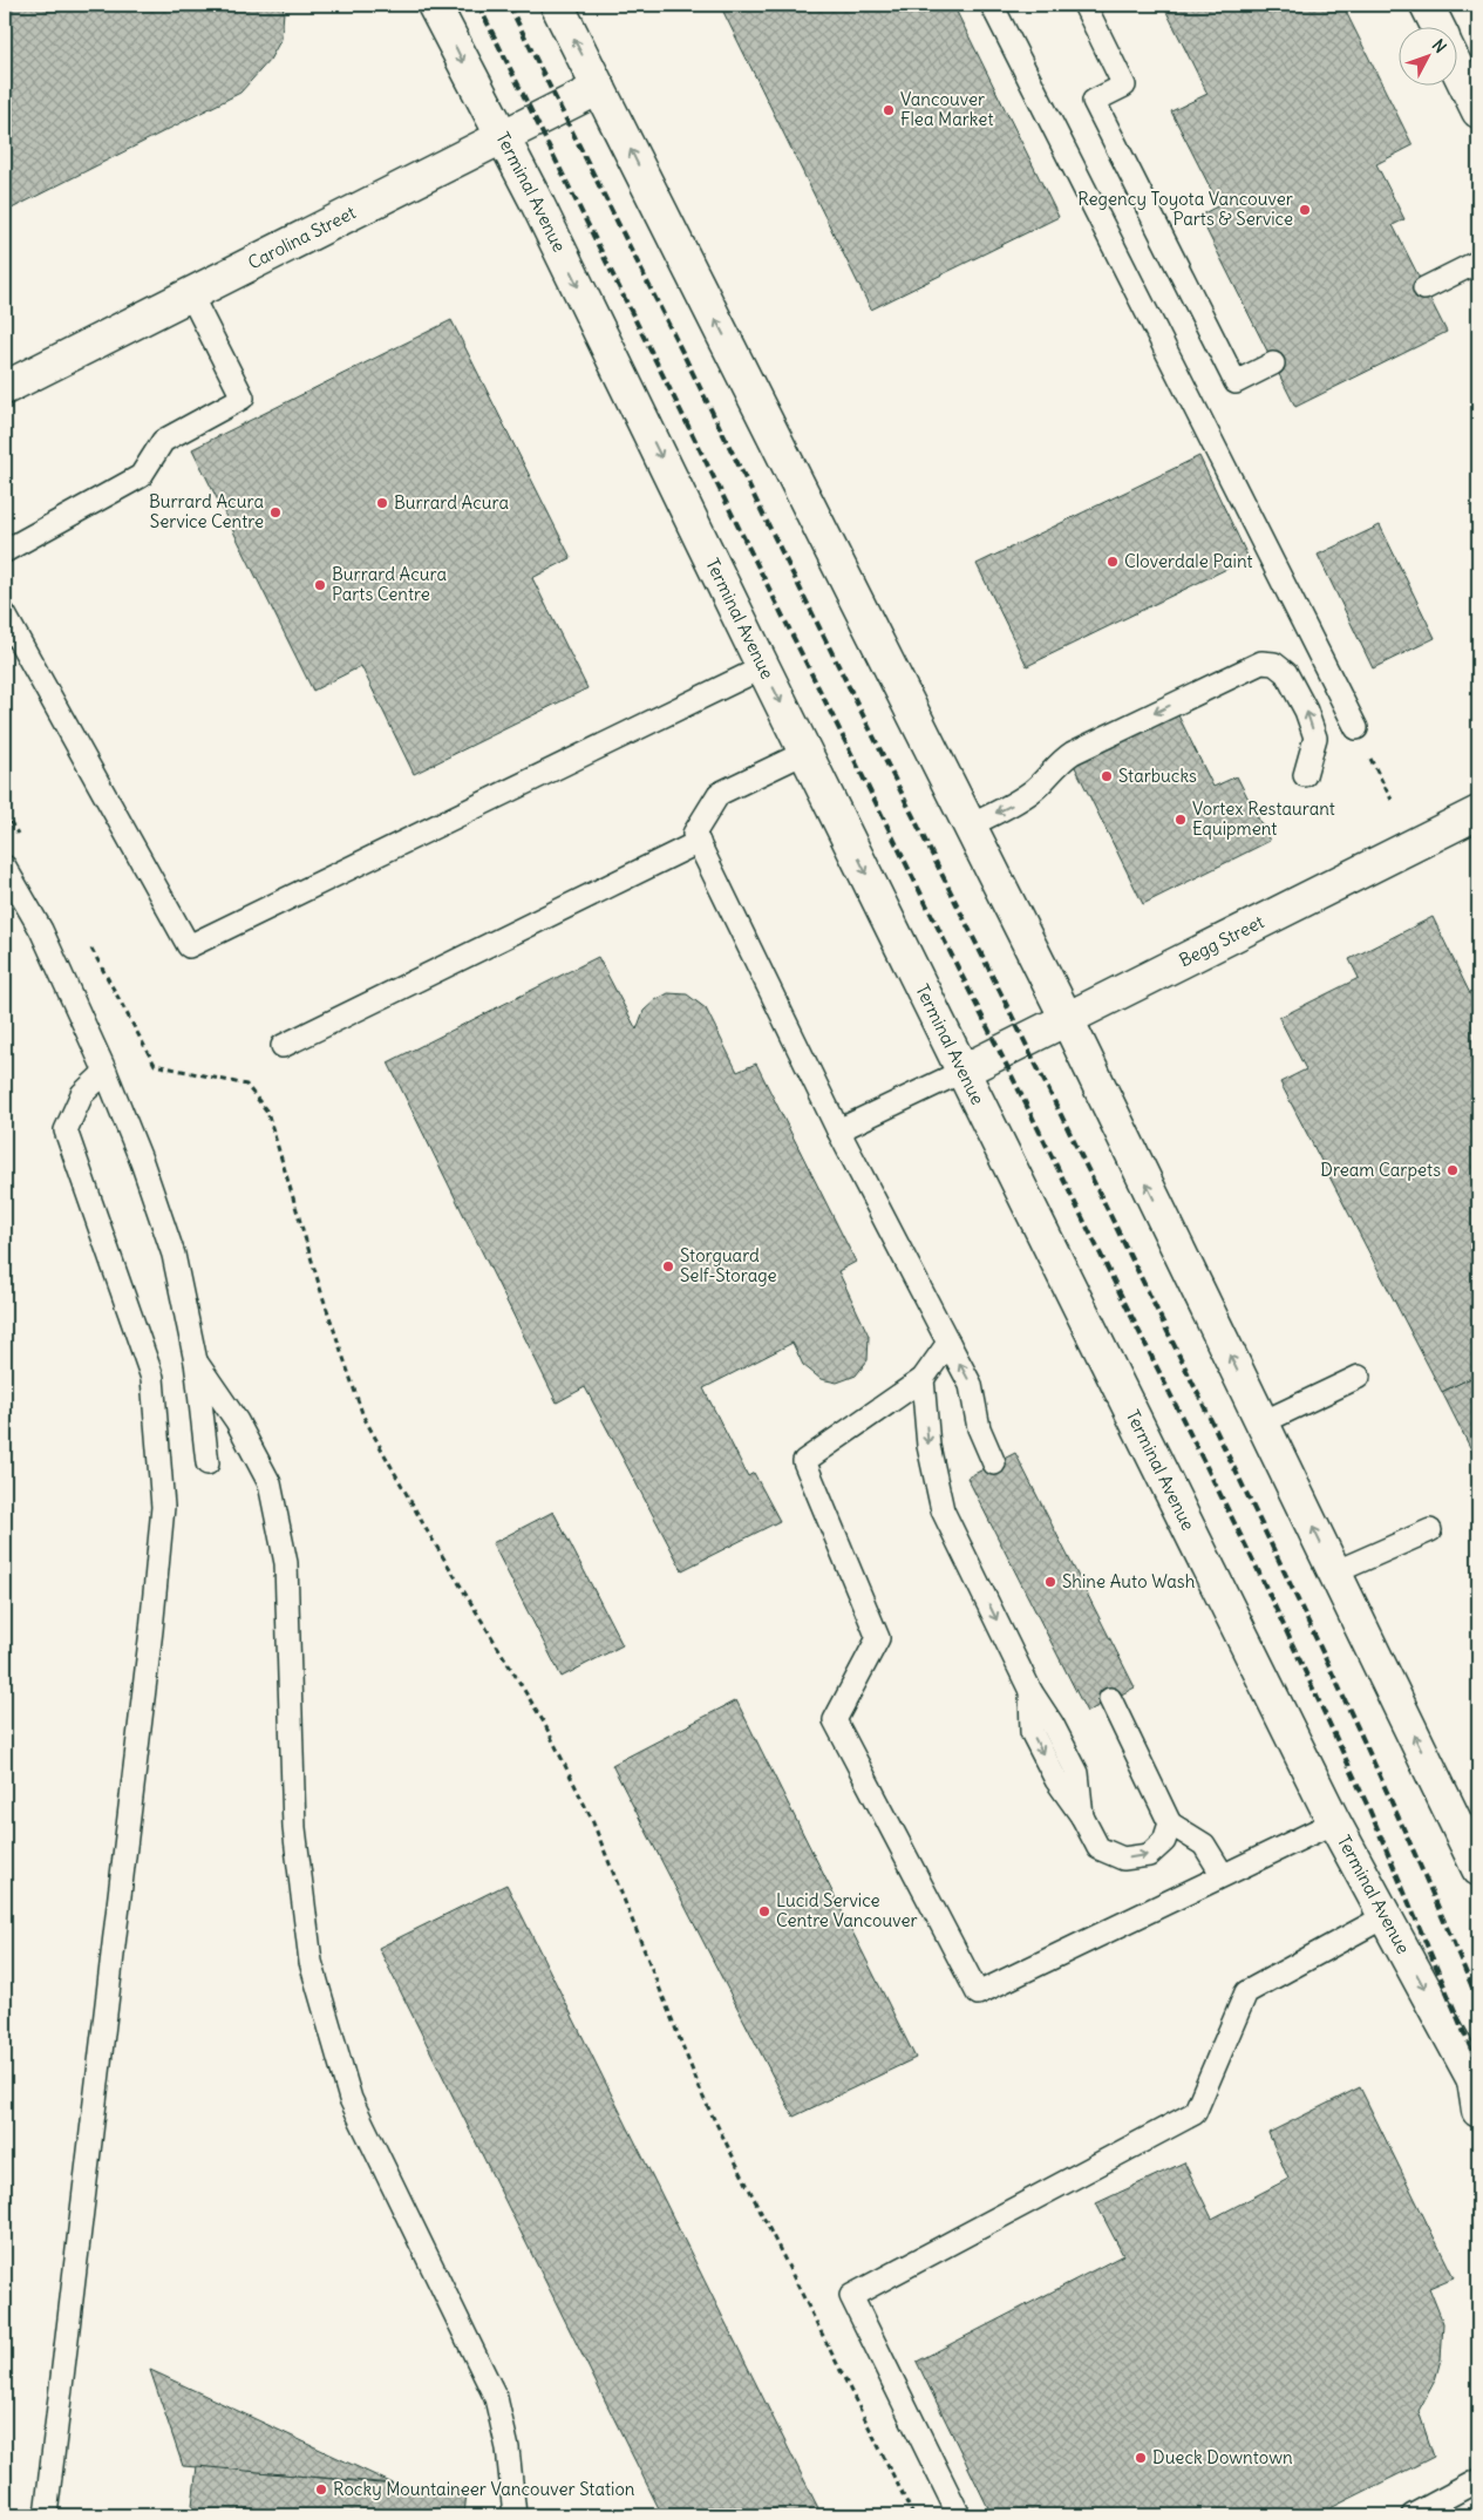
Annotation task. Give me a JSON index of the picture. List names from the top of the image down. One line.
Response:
{"streets":{"main road":["Terminal Avenue","Carolina Street","Begg Street"]},"crossings":[["Terminal Avenue","Carolina Street"],["Terminal Avenue","Begg Street"]],"places":["Vancouver Flea Market","Regency Toyota Vancouver Parts & Service","Burrard Acura","Burrard Acura Service Centre","Cloverdale Paint","Burrard Acura Parts Centre","Starbucks","Vortex Restaurant Equipment","Dream Carpets","Storguard Self-Storage","Shine Auto Wash","Lucid Service Centre Vancouver","Dueck Downtown","Rocky Mountaineer Vancouver Station"],"north":"top right"}
